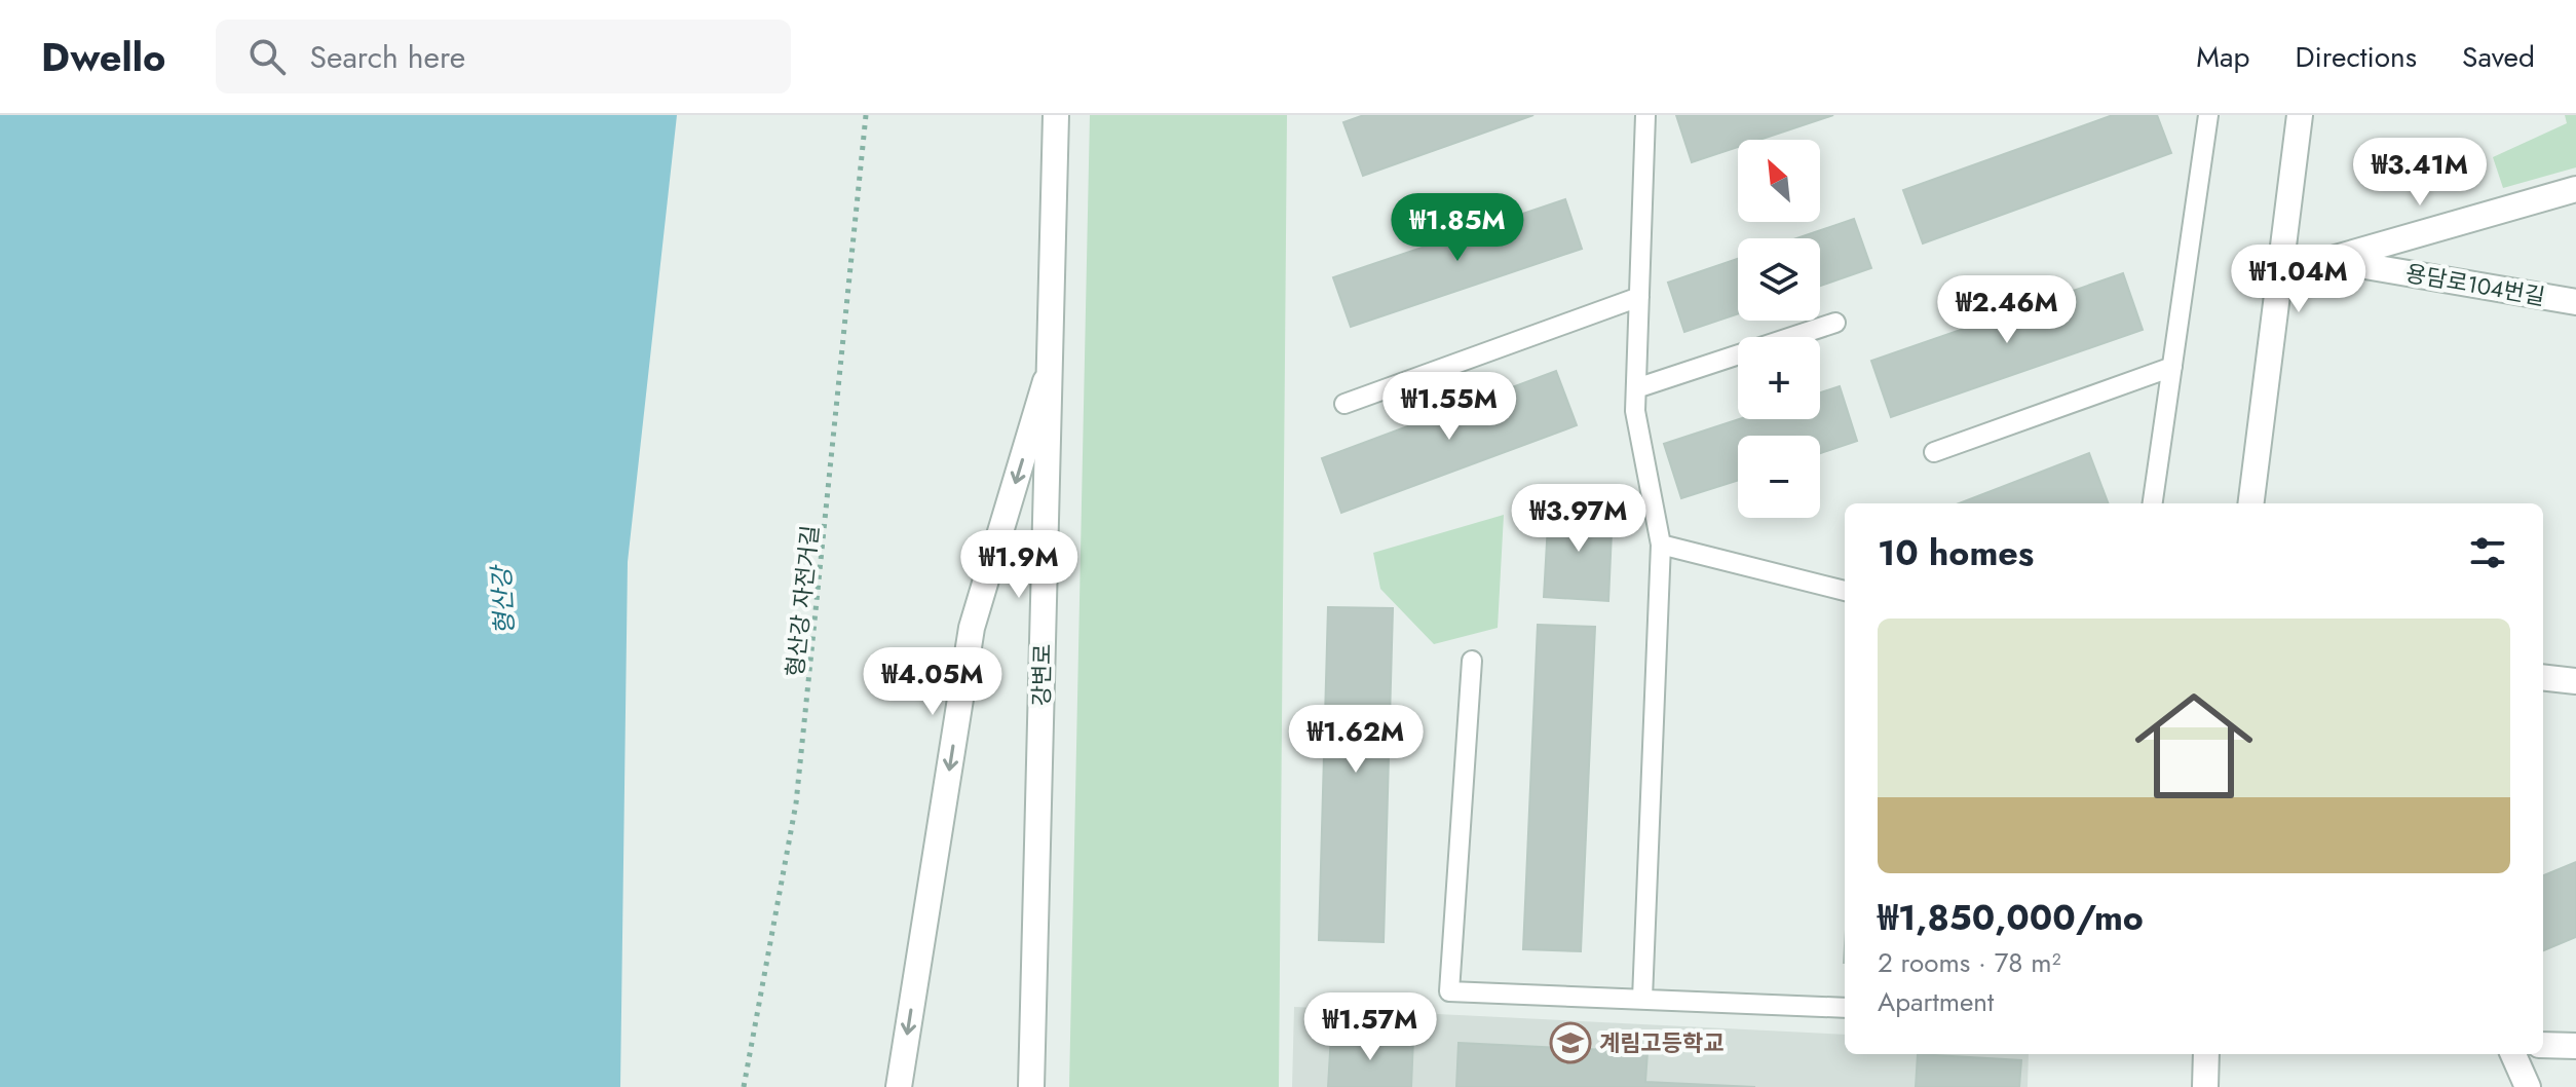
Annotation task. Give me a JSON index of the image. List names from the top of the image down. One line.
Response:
{"streets":{"street":["용담로104번길","강변로"],"path":["형산강 자전거길"]},"water":["형산강"],"places":{"school or university":["계림고등학교"]},"north":"top left","page":{"header":"Dwello","search":"Search here","nav":["Map","Directions","Saved"],"price":["₩3.41M","₩1.85M","₩1.04M","₩2.46M","₩1.55M","₩3.97M","₩1.9M","₩4.05M","₩1.62M","₩1.57M"],"map_buttons":["+","−"],"heading":"10 homes","list":[{"name":"₩1,850,000/mo","note":"2 rooms · 78 m² · Apartment"}]}}
